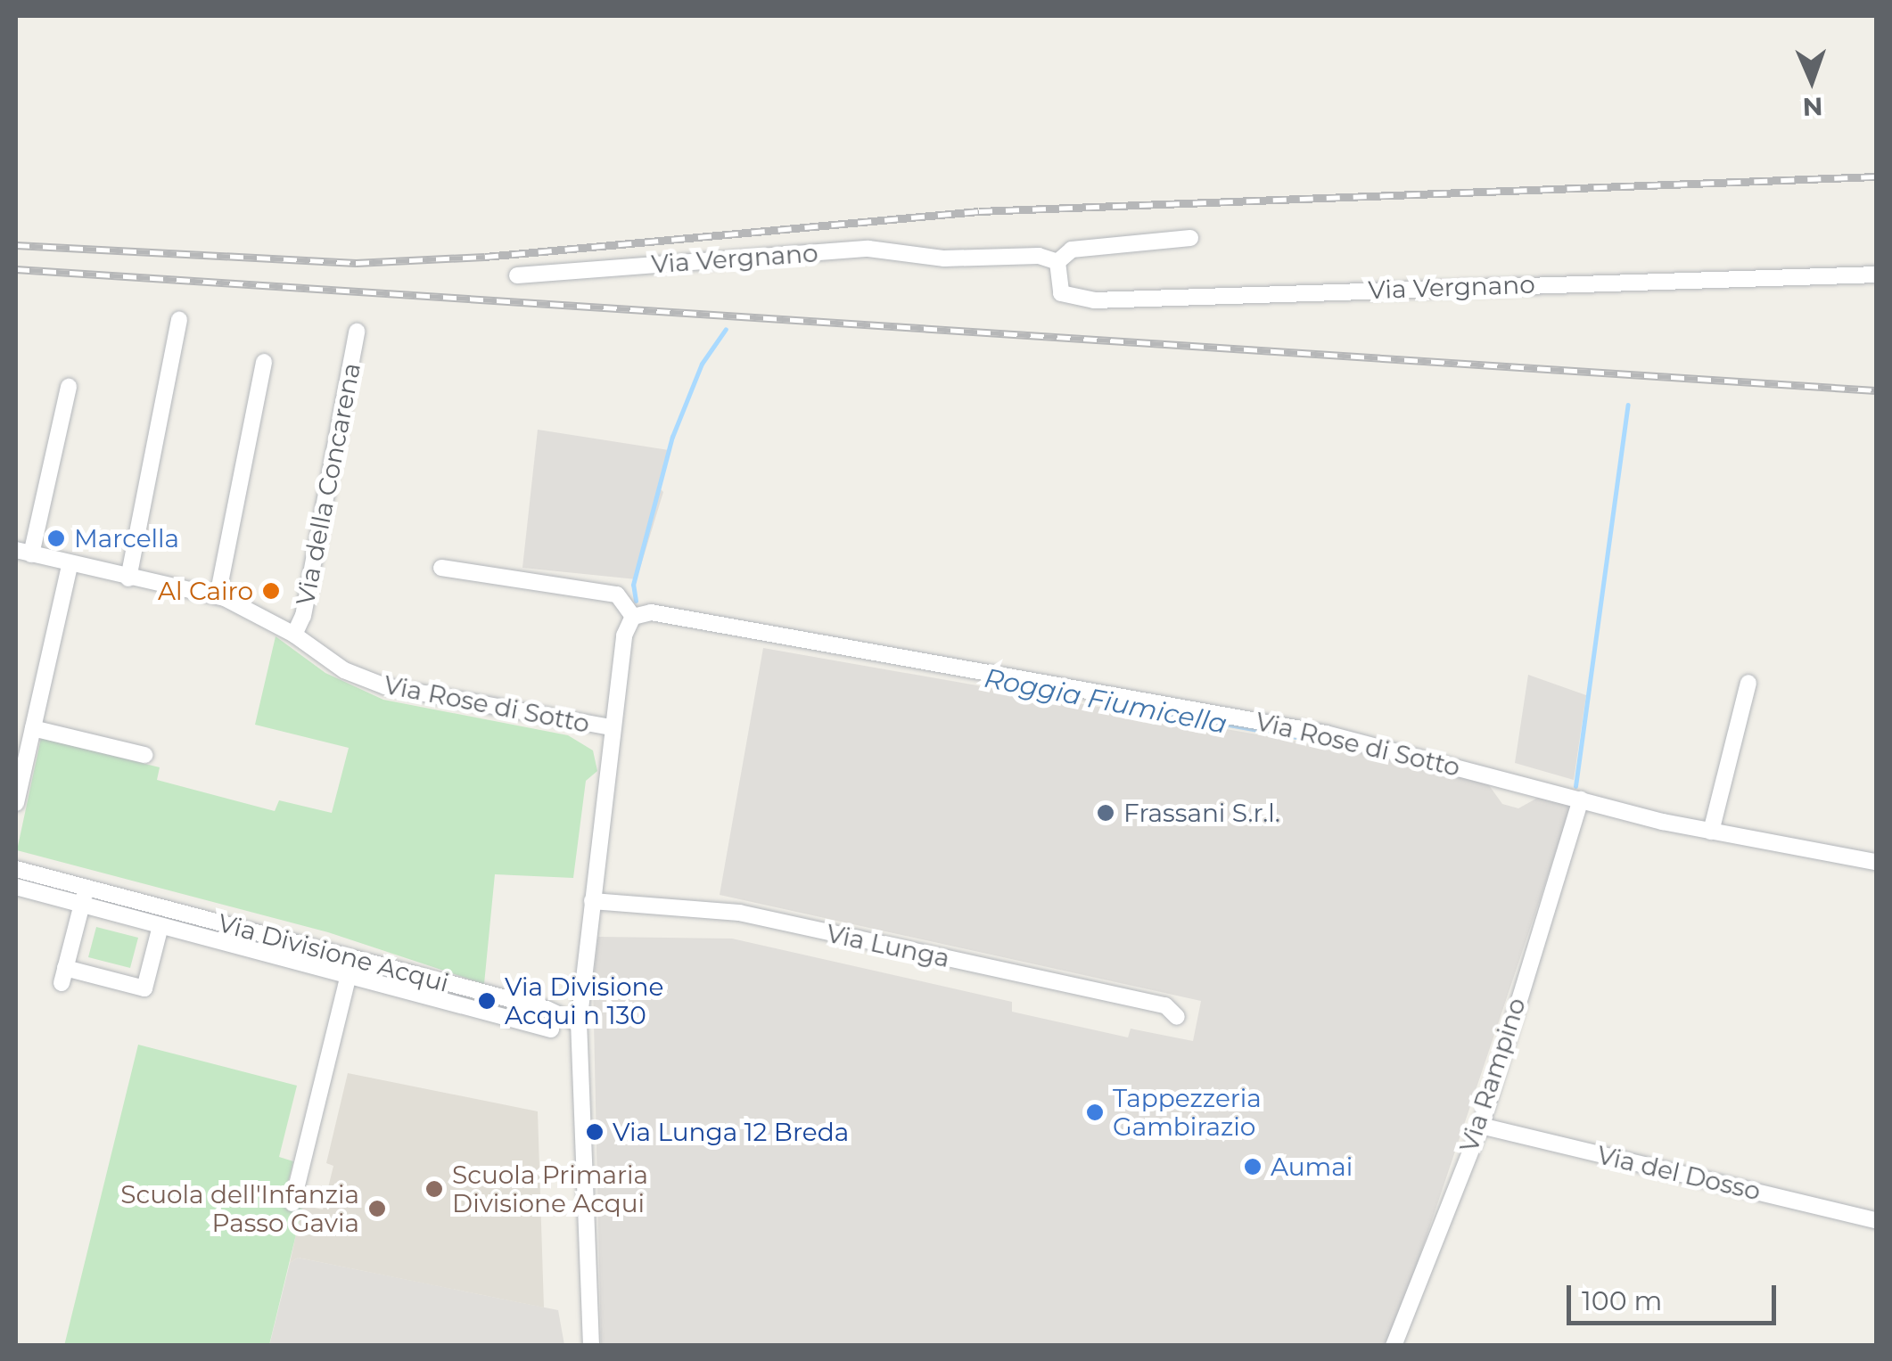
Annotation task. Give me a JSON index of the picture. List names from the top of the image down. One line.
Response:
{"streets":{"street":["Via Vergnano","Via della Concarena","Via Rose di Sotto","Via Lunga","Via Divisione Acqui","Via Rampino","Via del Dosso"]},"crossings":[["Via della Concarena","Via Rose di Sotto"],["Via Rose di Sotto","Via Rampino"],["Via Rampino","Via del Dosso"]],"water":["Roggia Fiumicella"],"places":["Marcella","Al Cairo","Frassani S.r.l.","Via Divisione Acqui n 130","Tappezzeria Gambirazio","Via Lunga 12 Breda","Aumai","Scuola Primaria Divisione Acqui","Scuola dell'Infanzia Passo Gavia"],"scale_bar":"100 m","north":"bottom"}
